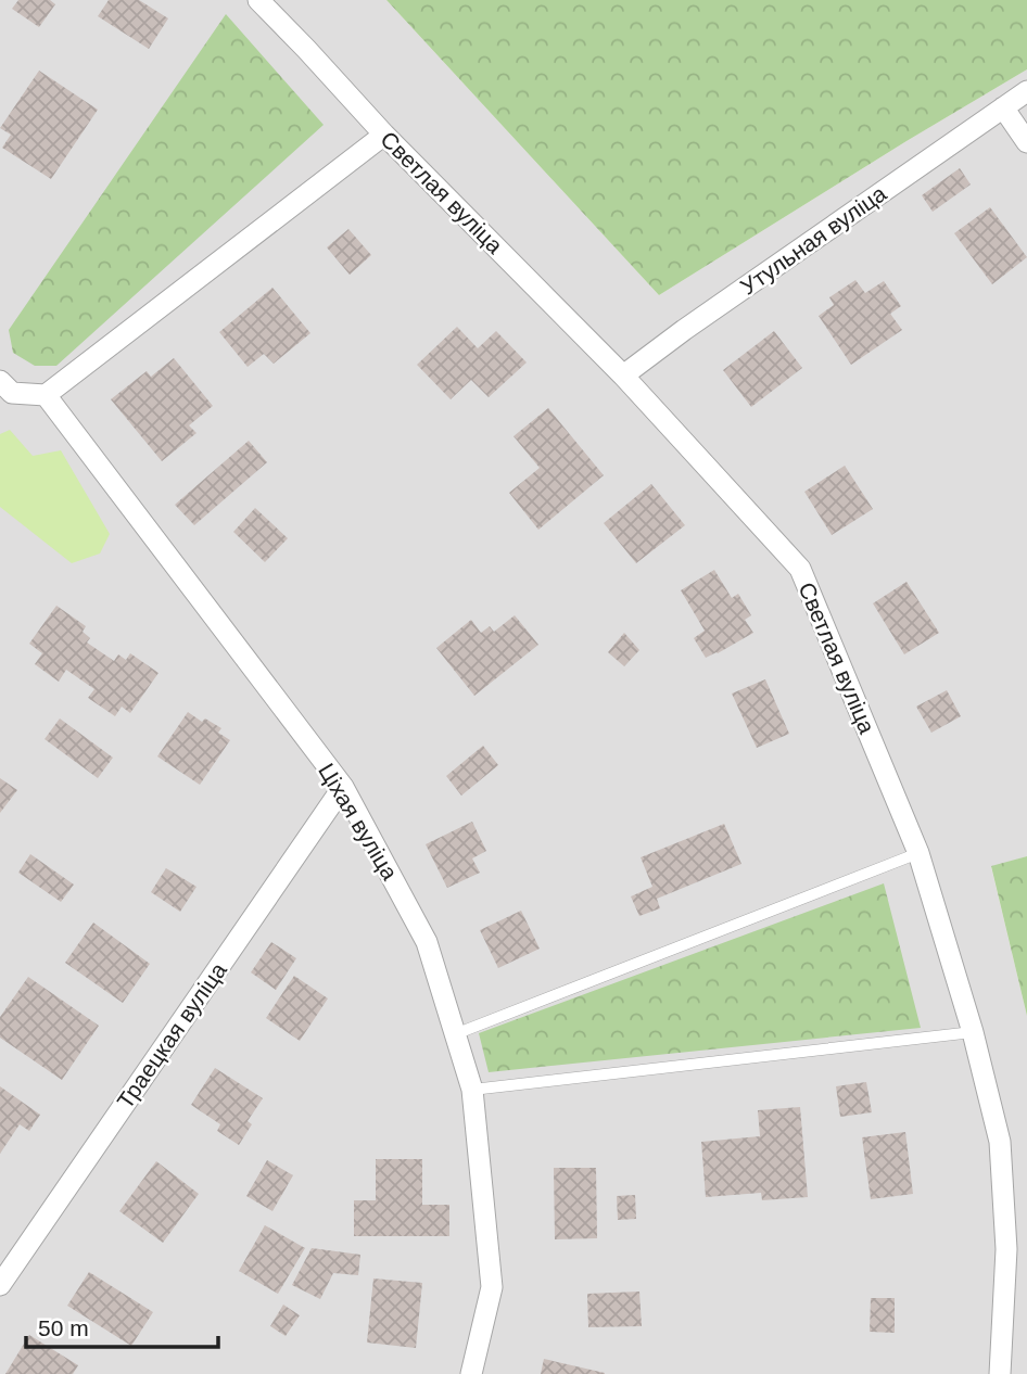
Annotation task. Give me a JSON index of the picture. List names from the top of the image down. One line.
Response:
{"streets":{"street":["Светлая вуліца","Утульная вуліца","Ціхая вуліца","Траецкая вуліца"]},"crossings":[["Светлая вуліца","Утульная вуліца"],["Ціхая вуліца","Траецкая вуліца"]],"scale_bar":"50 m"}
